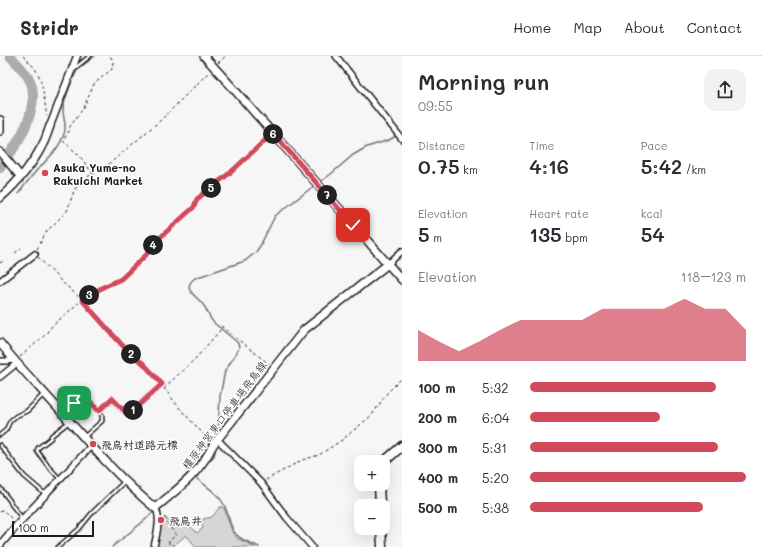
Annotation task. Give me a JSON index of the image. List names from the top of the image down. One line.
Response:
{"streets":{"main road":["橿原神宮東口停車場飛鳥線"]},"places":["Asuka Yume-no Rakuichi Market","飛鳥村道路元標","飛鳥井"],"scale_bar":"100 m","page":{"header":"Stridr","nav":["Home","Map","About","Contact"],"heading":["Morning run","09:55"],"pins":["6","5","7","4","3","2","1"],"stats":[["Distance","0.75 km"],["Time","4:16"],["Pace","5:42 /km"],["Elevation","5 m"],["Heart rate","135 bpm"],["kcal","54"]],"chart":["Elevation","118–123 m"],"list":[{"name":"100 m","note":"5:32"},{"name":"200 m","note":"6:04"},{"name":"300 m","note":"5:31"},{"name":"400 m","note":"5:20"},{"name":"500 m","note":"5:38"}],"map_buttons":["+","−"],"scale":"100 m"}}
